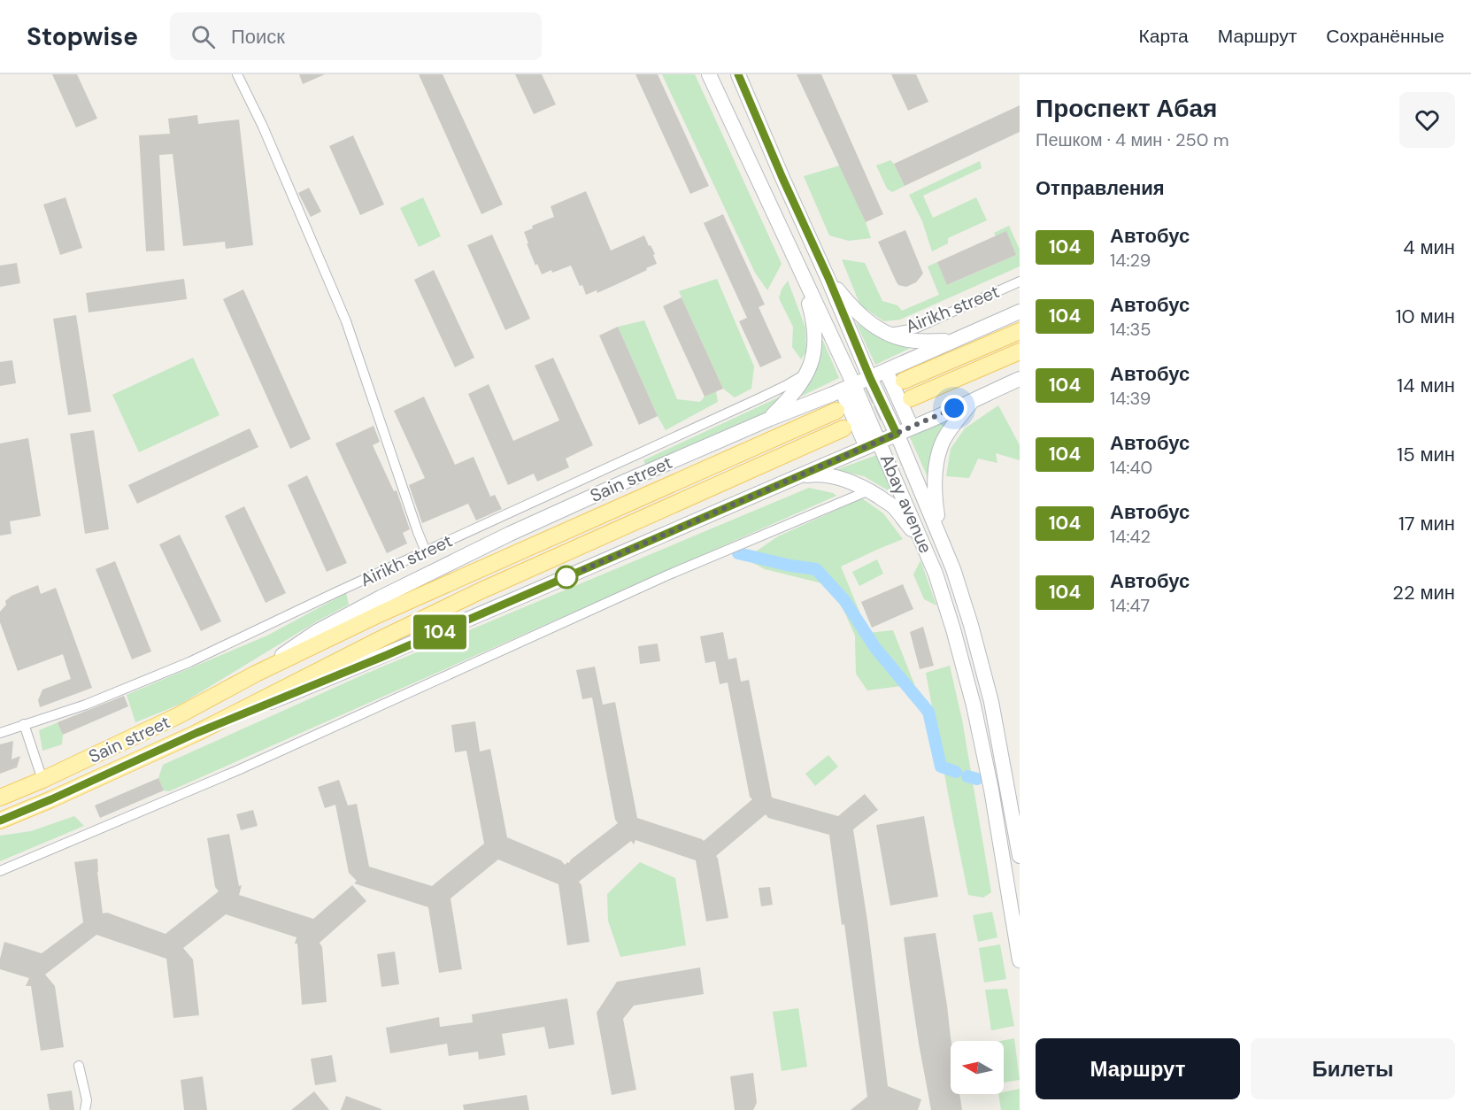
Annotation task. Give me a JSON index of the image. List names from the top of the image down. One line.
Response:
{"streets":{"main road":["Sain street","Abay avenue"],"street":["Airikh street"]},"crossings":[["Sain street","Abay avenue"]],"lines":["bus line 104"],"north":"left","page":{"header":"Stopwise","search":"Поиск","nav":["Карта","Маршрут","Сохранённые"],"on_map":"104","heading":[["Проспект Абая","Пешком · 4 мин · 250 m"],"Отправления"],"list":[{"mark":"104","name":"Автобус","note":"14:29","value":"4 мин"},{"mark":"104","name":"Автобус","note":"14:35","value":"10 мин"},{"mark":"104","name":"Автобус","note":"14:39","value":"14 мин"},{"mark":"104","name":"Автобус","note":"14:40","value":"15 мин"},{"mark":"104","name":"Автобус","note":"14:42","value":"17 мин"},{"mark":"104","name":"Автобус","note":"14:47","value":"22 мин"}],"buttons":["Маршрут","Билеты"]}}
